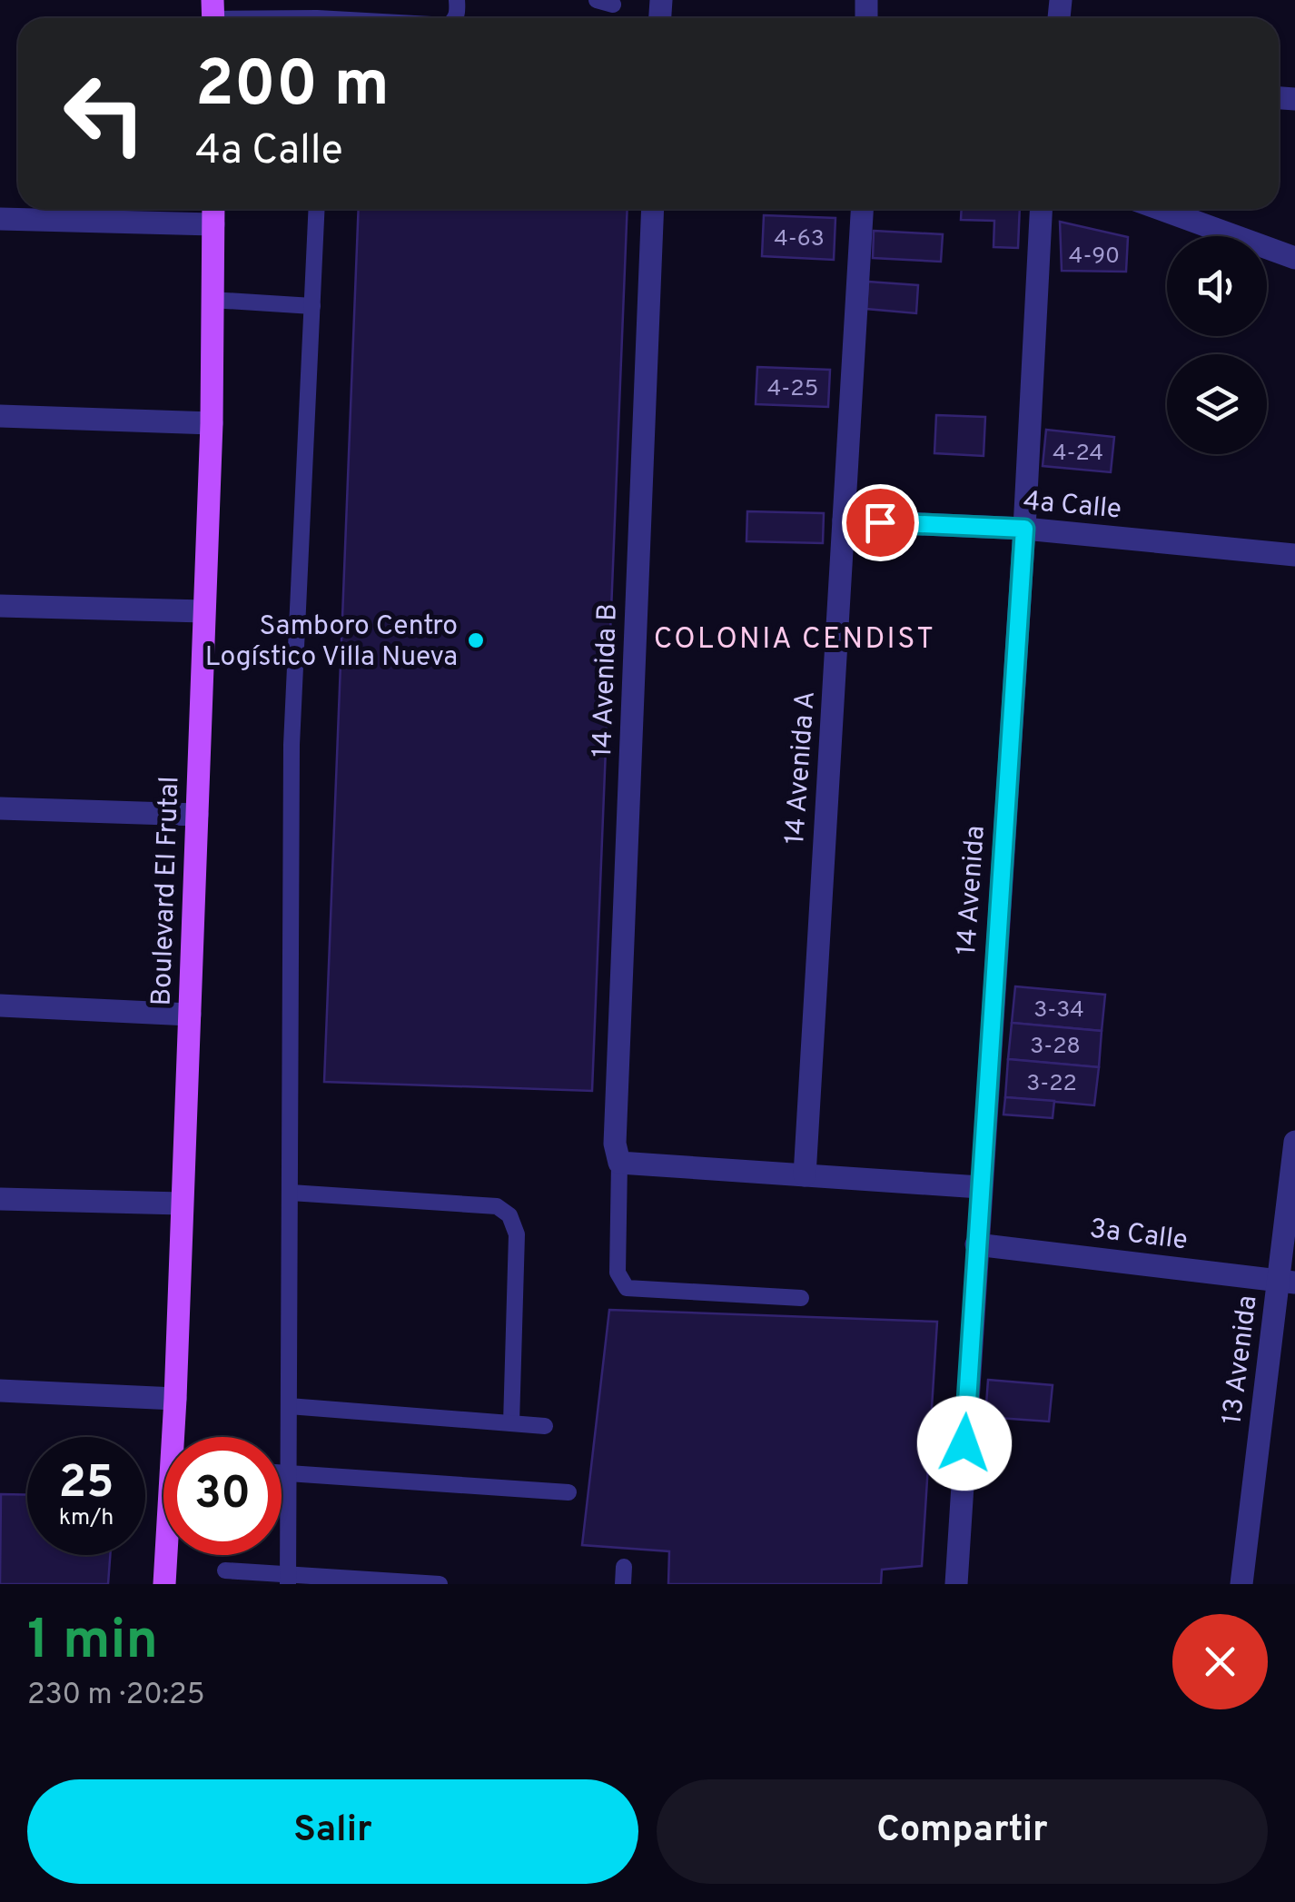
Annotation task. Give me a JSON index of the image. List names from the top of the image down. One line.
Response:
{"streets":{"main road":["Boulevard El Frutal"],"street":["4a Calle","14 Avenida B","14 Avenida A","14 Avenida","3a Calle","13 Avenida"]},"crossings":[["4a Calle","14 Avenida A"],["4a Calle","14 Avenida"],["14 Avenida","3a Calle"],["3a Calle","13 Avenida"]],"districts":["COLONIA CENDIST"],"places":["Samboro Centro Logístico Villa Nueva"],"house_numbers":["4-63","4-90","4-25","4-24","3-34","3-28","3-22"],"page":{"turn":["200 m","4a Calle"],"speed":"25 km/h","limit":"30","heading":["1 min","230 m · 20:25"],"buttons":["Salir","Compartir"]}}
